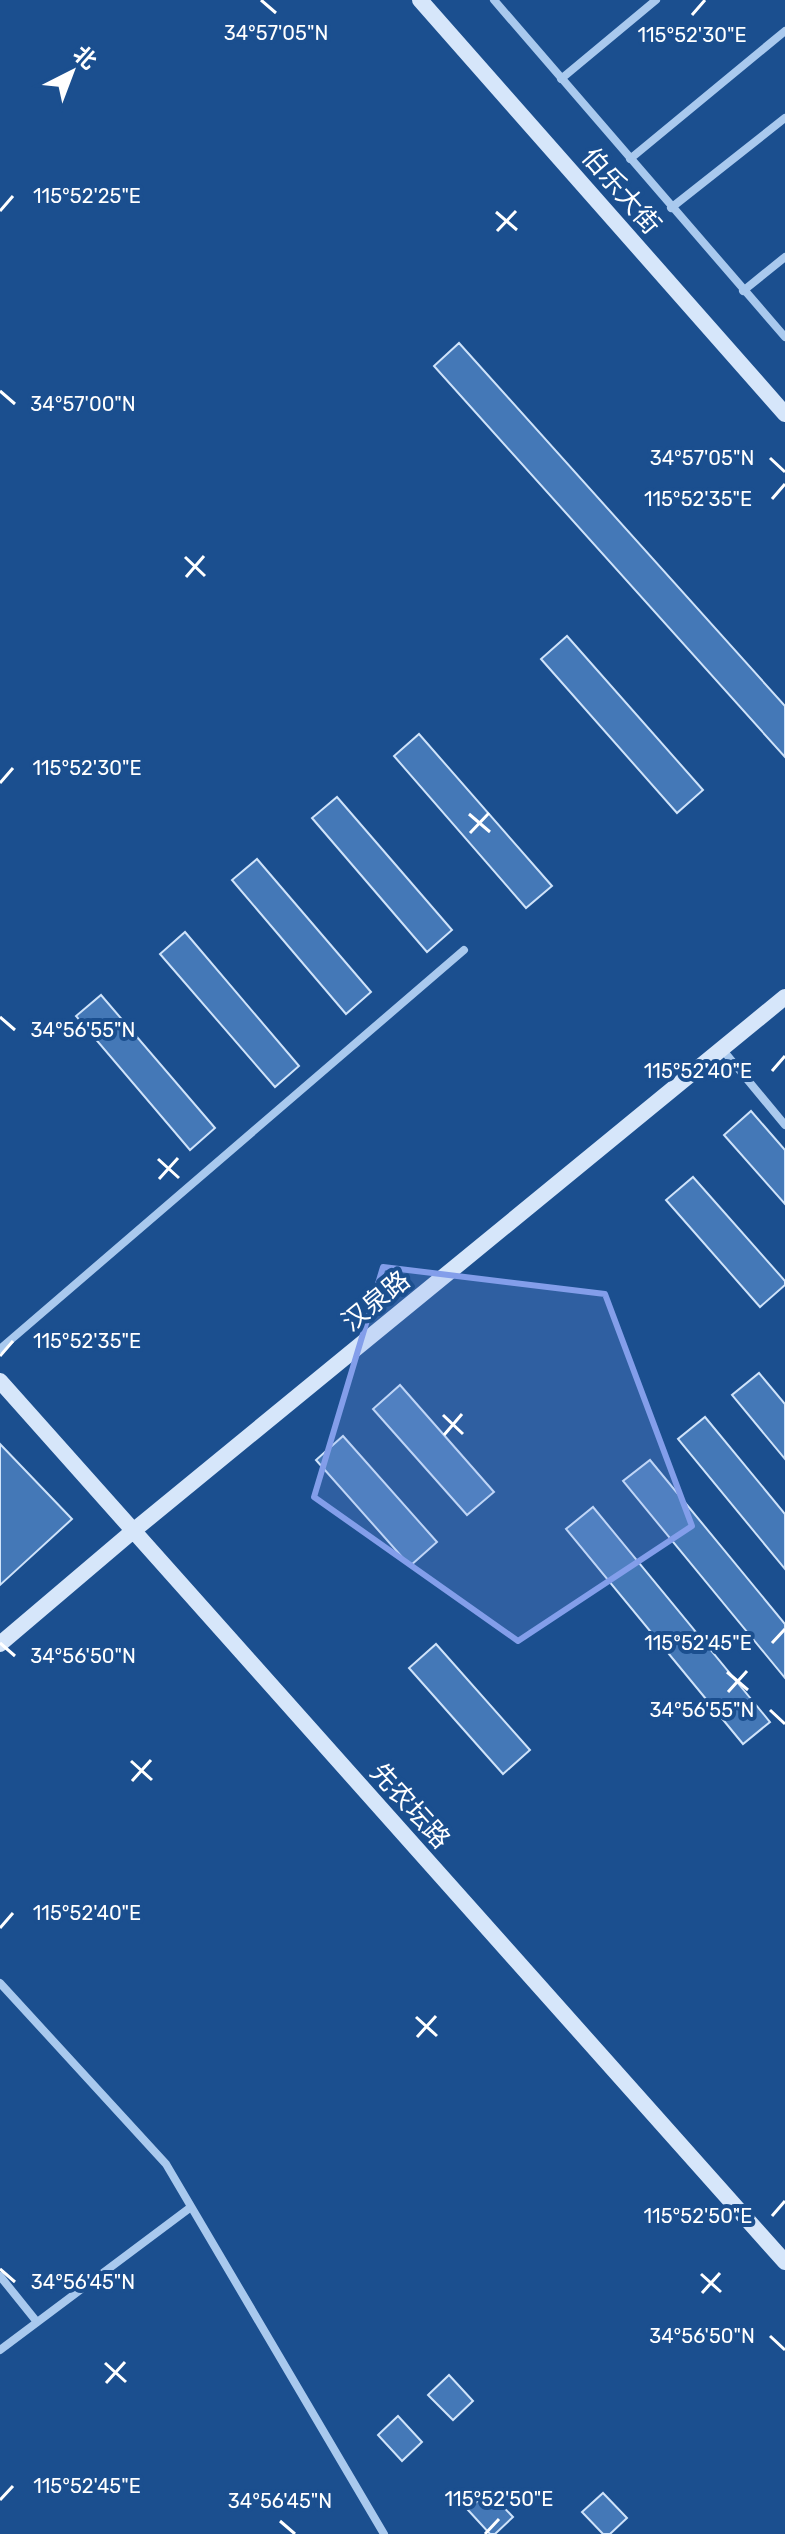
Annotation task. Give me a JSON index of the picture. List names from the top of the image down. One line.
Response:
{"streets":{"street":["伯乐大街","汉泉路","先农坛路"]},"crossings":[["汉泉路","先农坛路"]],"north":"top right","coordinates":["34°57'05\"N","115°52'30\"E","115°52'25\"E","34°57'00\"N","115°52'35\"E","34°56'55\"N","115°52'40\"E","115°52'45\"E","34°56'50\"N","115°52'50\"E","34°56'45\"N"]}
